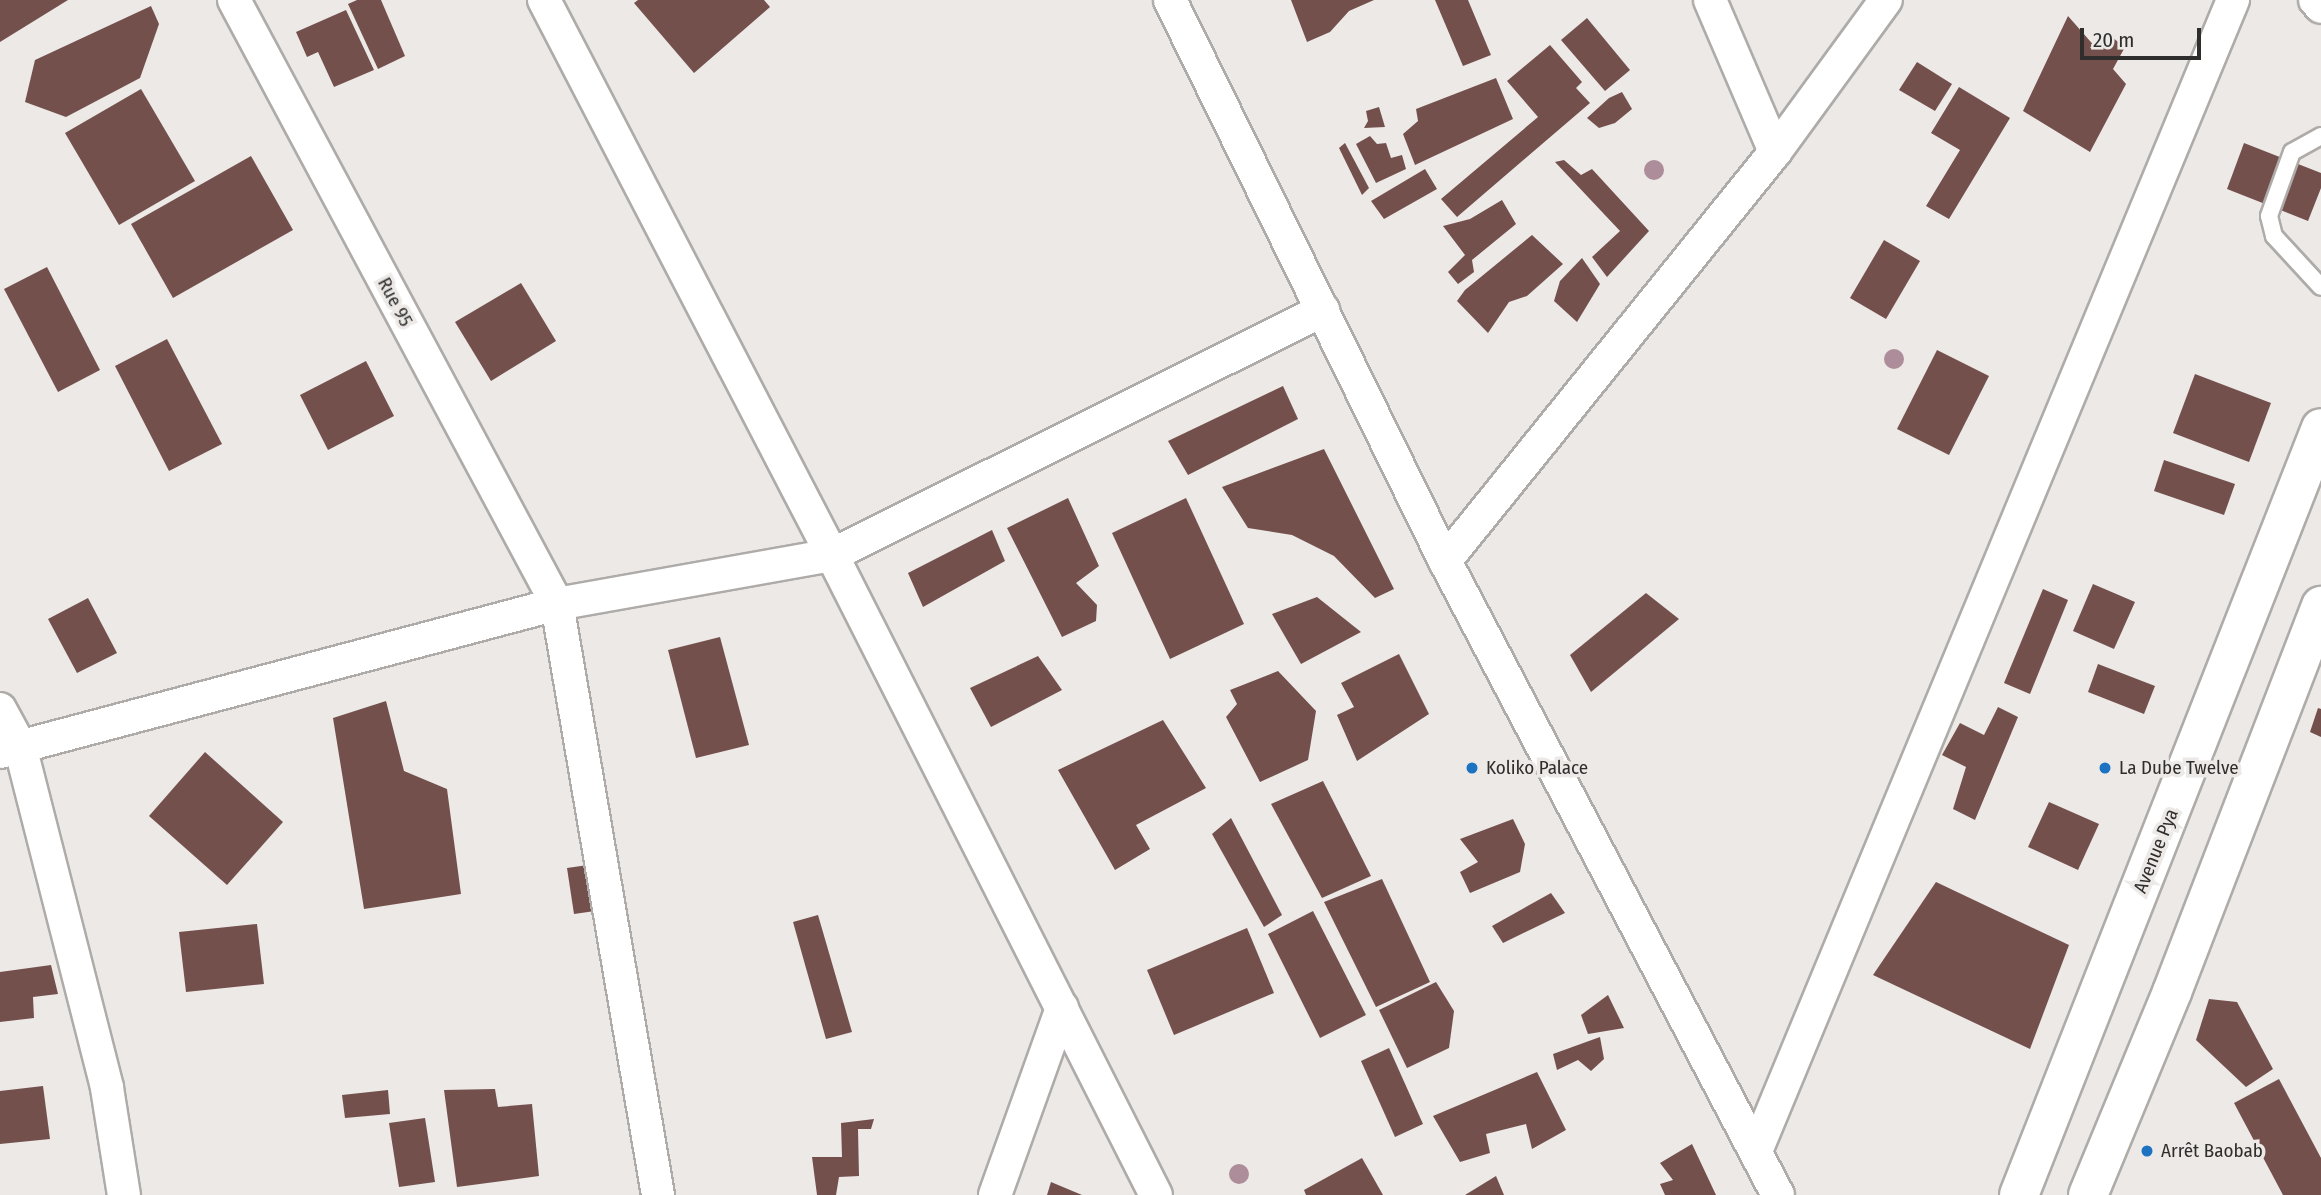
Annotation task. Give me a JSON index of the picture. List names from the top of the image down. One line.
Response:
{"streets":{"main road":["Avenue Pya"],"street":["Rue 95"]},"places":["Koliko Palace","La Dube Twelve","Arrêt Baobab"],"scale_bar":"20 m"}
